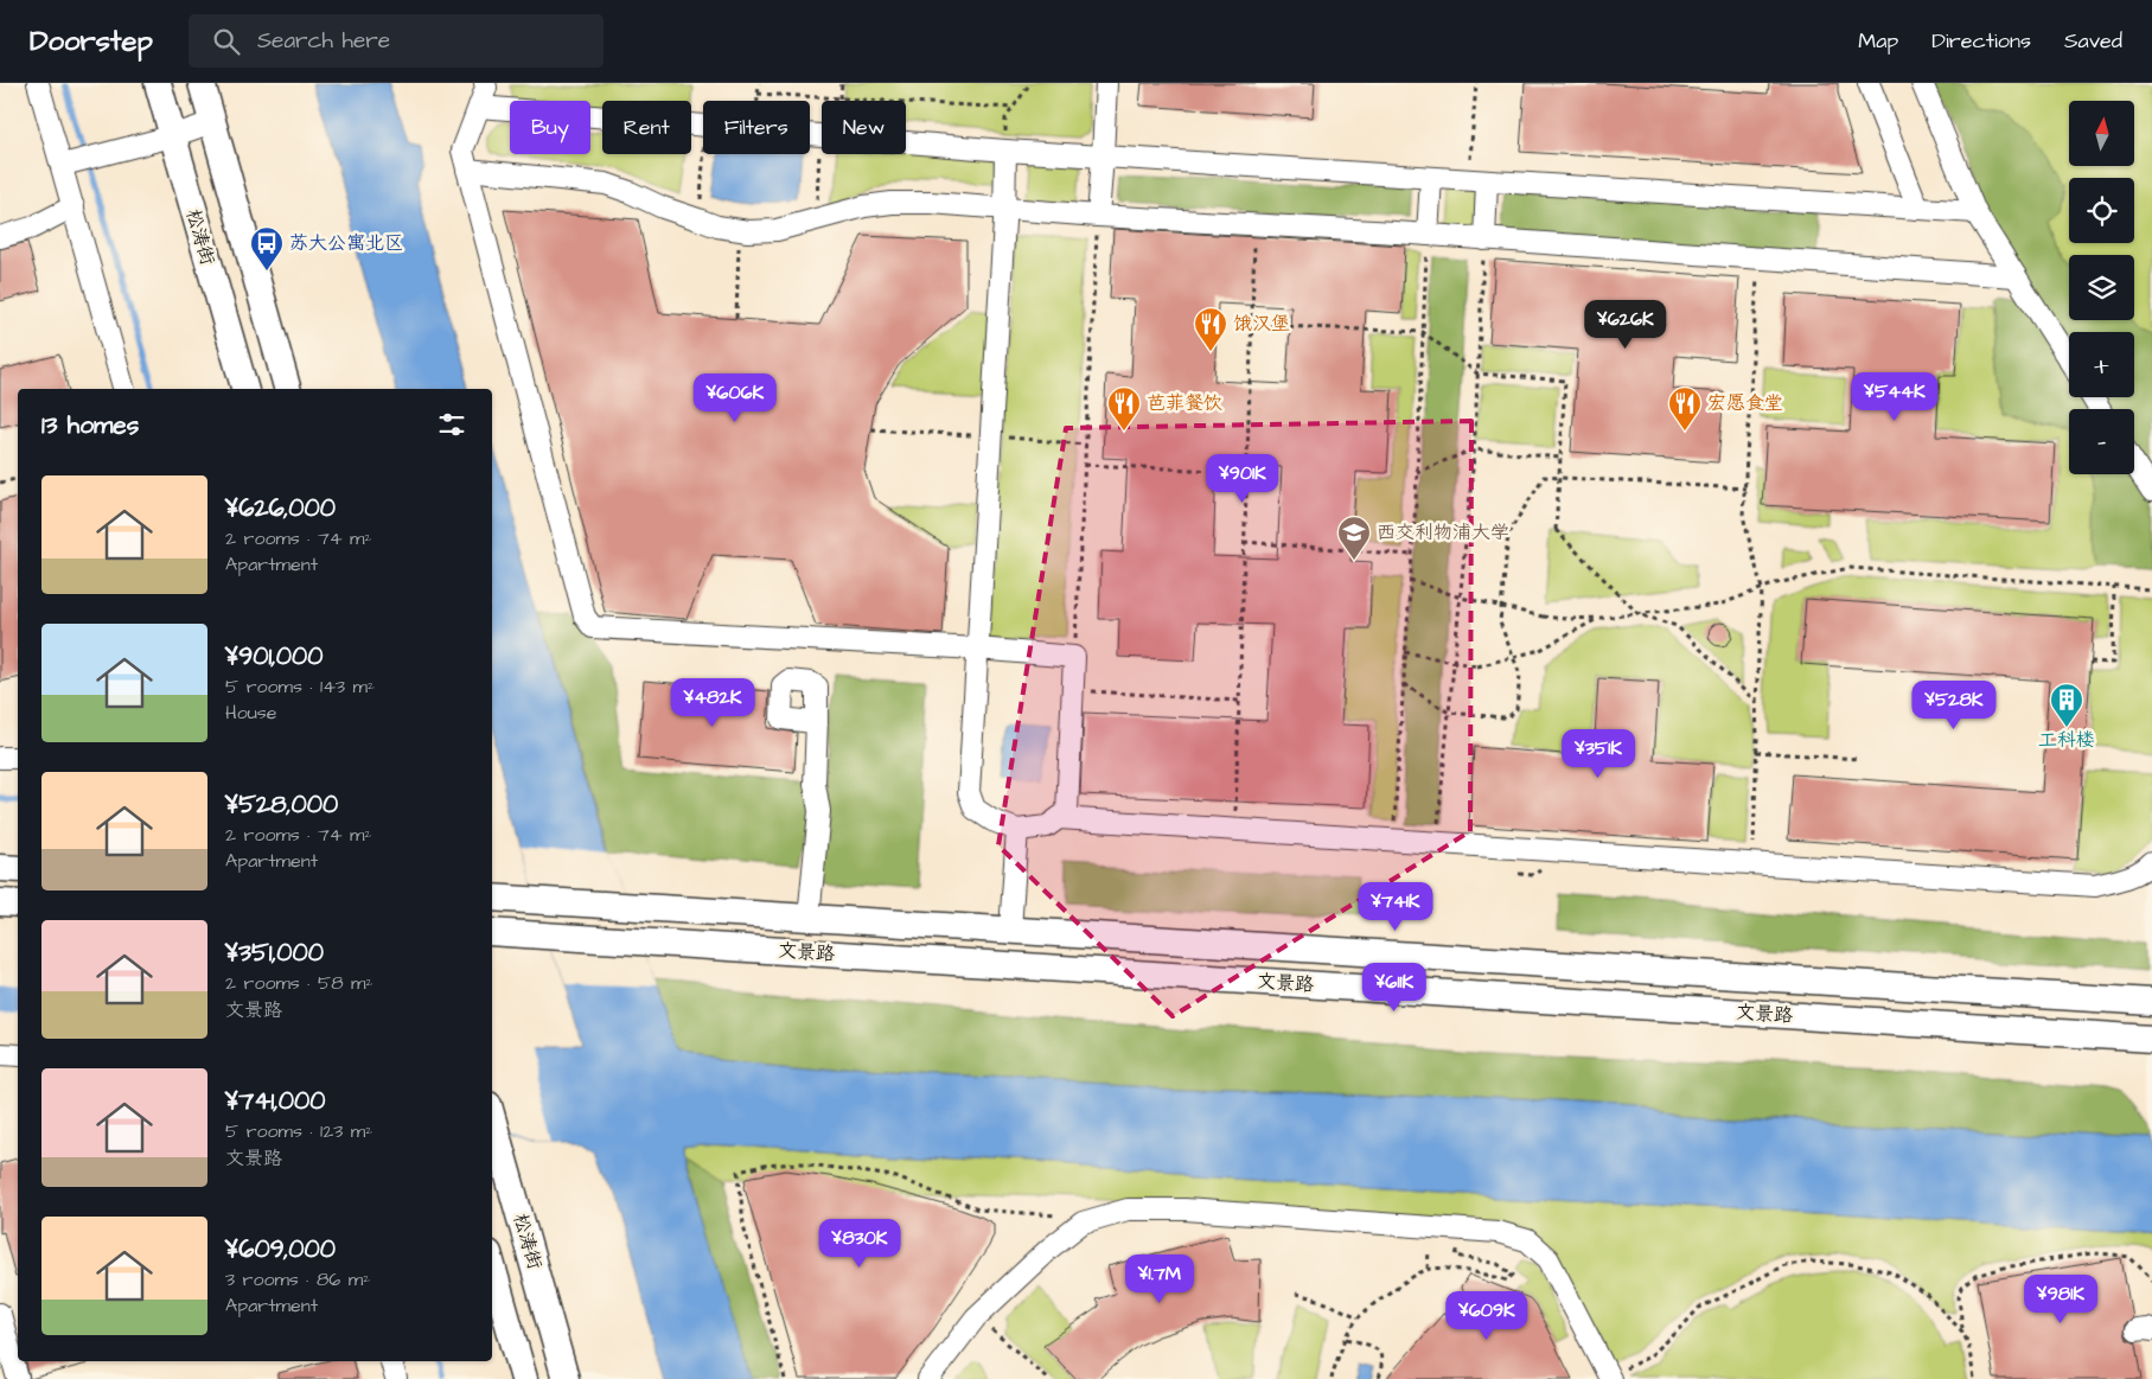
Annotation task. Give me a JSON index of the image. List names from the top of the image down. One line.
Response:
{"streets":{"main road":["松涛街","文景路"]},"places":{"bus stop":["苏大公寓北区"],"restaurant":["饿汉堡","芭菲餐饮","宏愿食堂"],"school or university":["西交利物浦大学"],"building":["工科楼"]},"north":"top","page":{"header":"Doorstep","search":"Search here","nav":["Map","Directions","Saved"],"map_buttons":["+","−"],"chip":["Buy","Rent","Filters","New"],"price":["¥626K","¥544K","¥606K","¥901K","¥482K","¥528K","¥351K","¥741K","¥611K","¥830K","¥1.7M","¥981K","¥609K"],"heading":"13 homes","list":[{"name":"¥626,000","note":"2 rooms · 74 m² · Apartment"},{"name":"¥901,000","note":"5 rooms · 143 m² · House"},{"name":"¥528,000","note":"2 rooms · 74 m² · Apartment"},{"name":"¥351,000","note":"2 rooms · 58 m² · 文景路"},{"name":"¥741,000","note":"5 rooms · 123 m² · 文景路"},{"name":"¥609,000","note":"3 rooms · 86 m² · Apartment"}]}}
